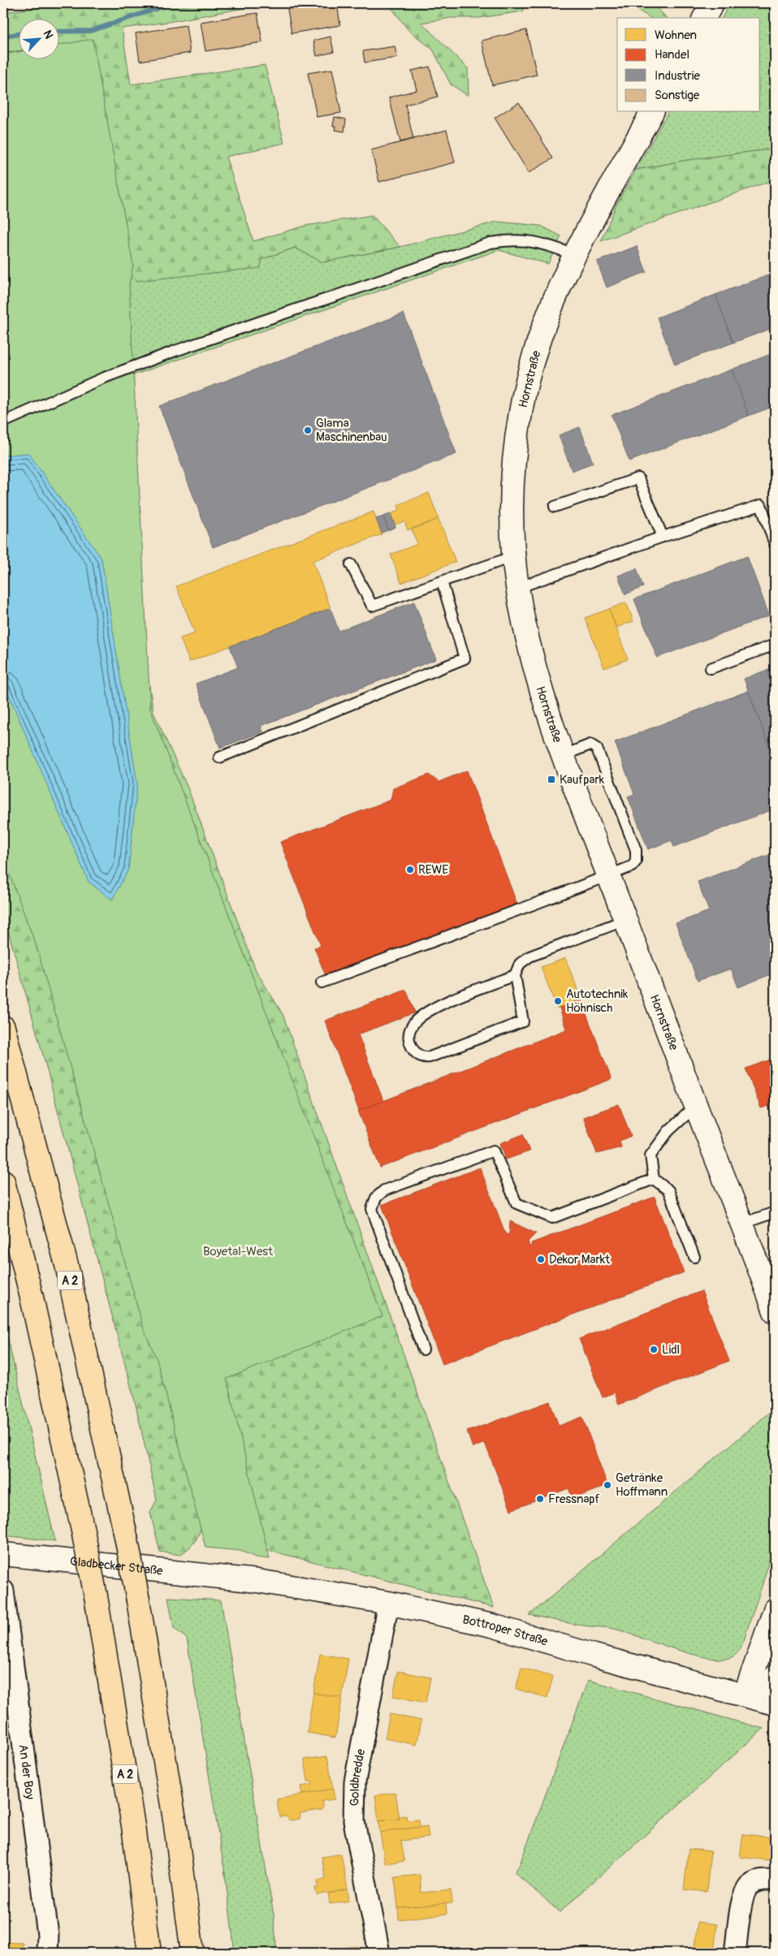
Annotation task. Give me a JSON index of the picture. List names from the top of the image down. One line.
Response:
{"streets":{"highway":["A 2"],"street":["Hornstraße","Gladbecker Straße","Bottroper Straße","An der Boy","Goldbredde"]},"crossings":[["Gladbecker Straße","Bottroper Straße"],["Bottroper Straße","Goldbredde"]],"parks":["Boyetal-West"],"places":{"other":["Glama Maschinenbau","REWE","Autotechnik Höhnisch","Dekor Markt","Lidl","Getränke Hoffmann","Fressnapf"],"transit":["Kaufpark"]},"legend":["Wohnen","Handel","Industrie","Sonstige"],"north":"top right"}
